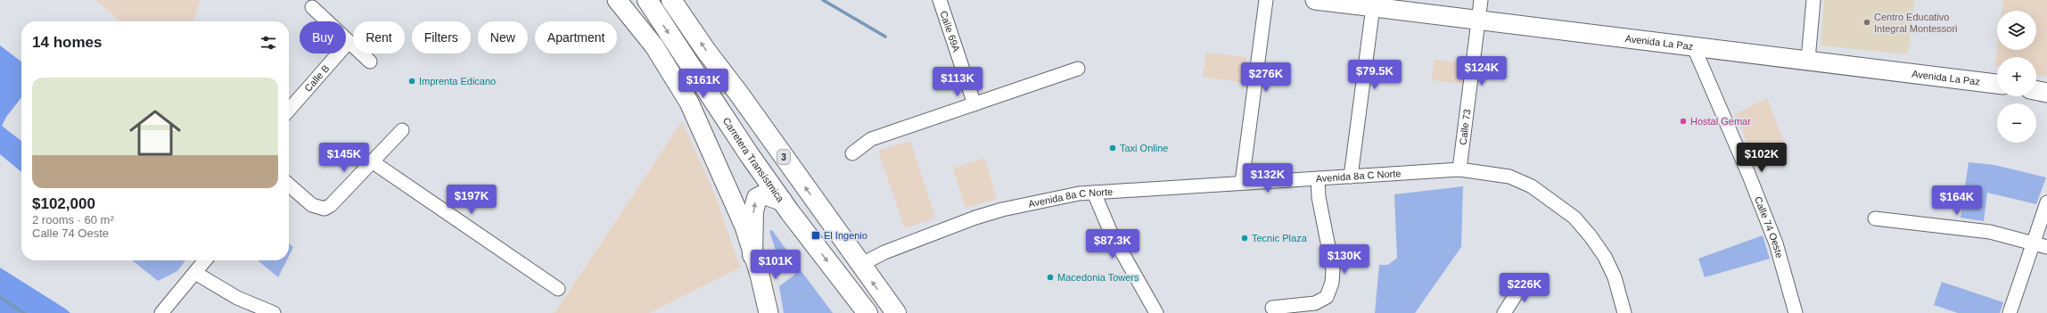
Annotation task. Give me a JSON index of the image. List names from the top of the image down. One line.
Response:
{"streets":{"main road":["Avenida La Paz","3","Carretera Transístmica"],"street":["Calle 69A","Calle B","Calle 73","Avenida 8a C Norte","Calle 74 Oeste"]},"crossings":[["Avenida La Paz","Calle 73"],["Avenida La Paz","Calle 74 Oeste"],["Calle 73","Avenida 8a C Norte"],["3","Avenida 8a C Norte"]],"places":{"other":["Centro Educativo Integral Montessori","Imprenta Edicano","Hostal Gemar","Taxi Online","Tecnic Plaza","Macedonia Towers"],"transit":["El Ingenio"]},"page":{"map_buttons":["+","−"],"chip":["Buy","Rent","Filters","New","Apartment"],"heading":"14 homes","price":["$124K","$79.5K","$276K","$113K","$161K","$145K","$102K","$132K","$197K","$164K","$87.3K","$130K","$101K","$226K"],"list":[{"name":"$102,000","note":"2 rooms · 60 m² · Calle 74 Oeste"}]}}
